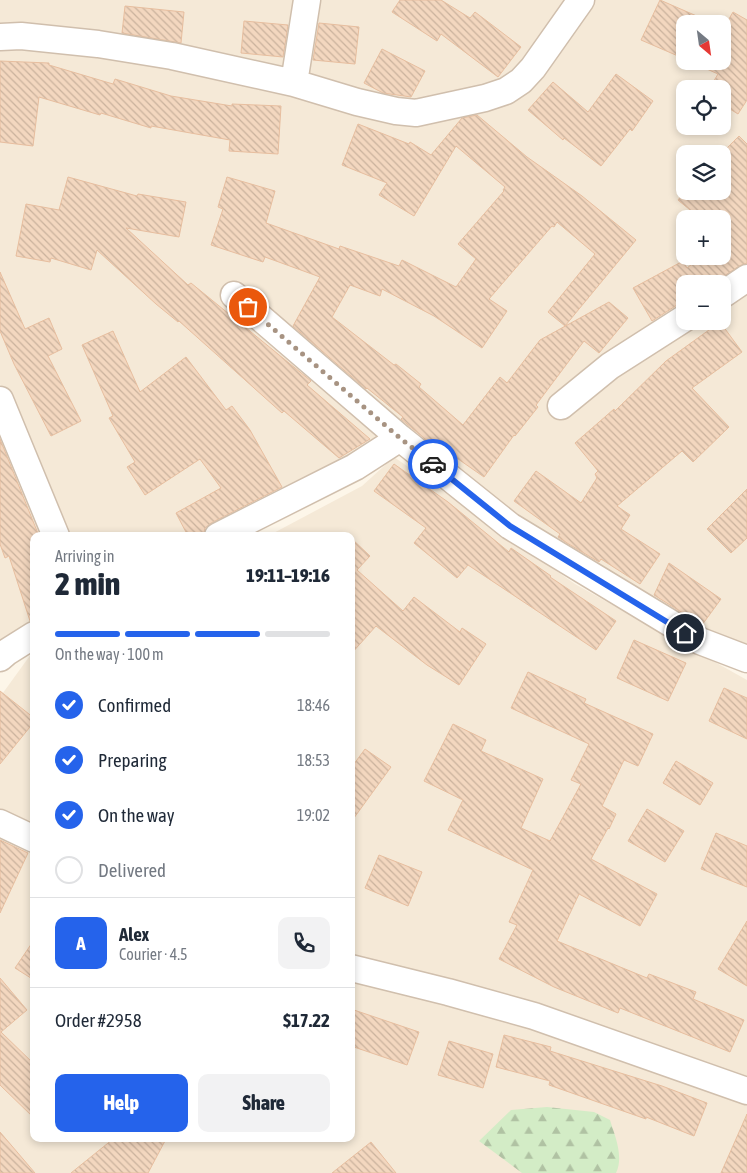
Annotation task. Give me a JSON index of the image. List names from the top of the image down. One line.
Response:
{"north":"bottom right","page":{"map_buttons":["+","−"],"heading":["2 min","Arriving in","19:11–19:16"],"panel":["Alex","Courier · 4.5","Order #2958","$17.22"],"bar":"On the way · 100 m","list":[["Confirmed","18:46"],["Preparing","18:53"],["On the way","19:02"],"Delivered"],"round":"A","buttons":["Help","Share"]}}
